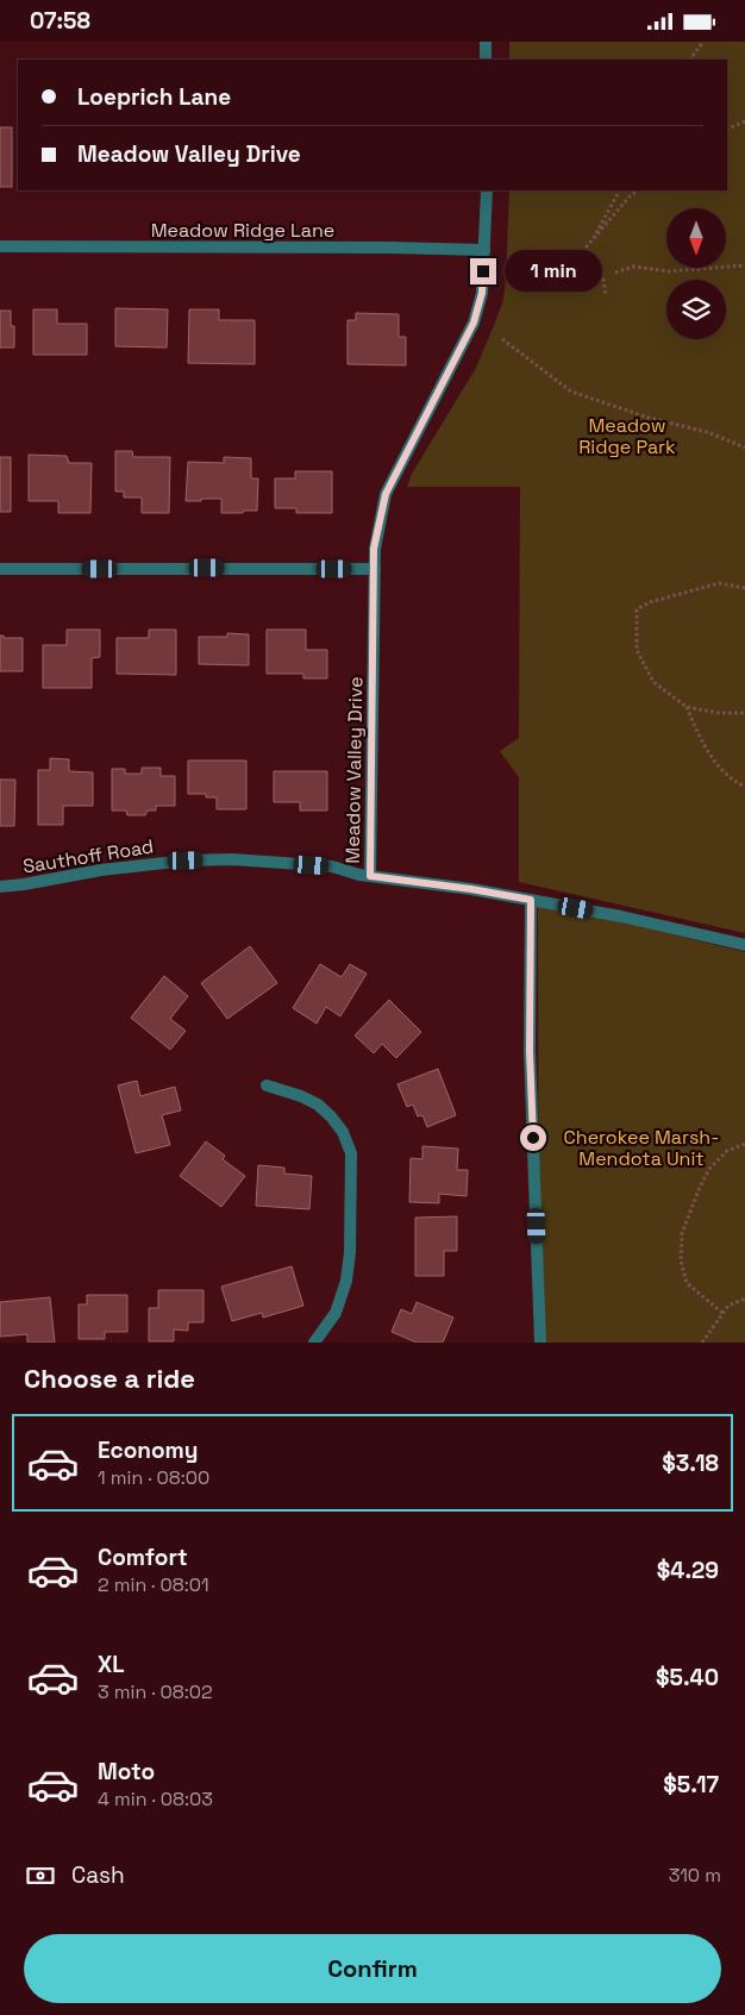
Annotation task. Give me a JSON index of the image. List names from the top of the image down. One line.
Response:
{"streets":{"street":["Meadow Ridge Lane","Meadow Valley Drive","Sauthoff Road"]},"crossings":[["Meadow Ridge Lane","Meadow Valley Drive"],["Meadow Valley Drive","Sauthoff Road"]],"parks":["Meadow Ridge Park","Cherokee Marsh- Mendota Unit"],"north":"bottom","page":{"status":"07:58","banner":["Loeprich Lane","Meadow Valley Drive"],"bubble":"1 min","heading":"Choose a ride","list":[{"name":"Economy","note":"1 min · 08:00","value":"$3.18"},{"name":"Comfort","note":"2 min · 08:01","value":"$4.29"},{"name":"XL","note":"3 min · 08:02","value":"$5.40"},{"name":"Moto","note":"4 min · 08:03","value":"$5.17"}],"pay":["Cash","310 m"],"buttons":"Confirm"}}
